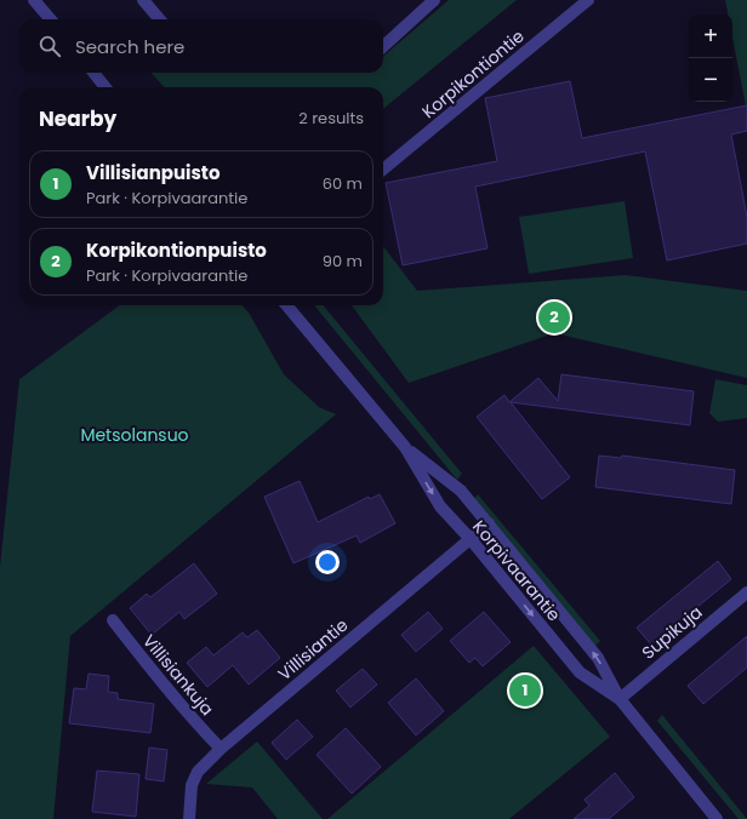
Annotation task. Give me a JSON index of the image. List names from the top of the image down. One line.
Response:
{"streets":{"street":["Korpikontiontie","Korpivaarantie","Supikuja","Villisiantie","Villisiankuja"]},"crossings":[["Korpivaarantie","Supikuja"],["Korpivaarantie","Villisiantie"],["Villisiantie","Villisiankuja"]],"parks":["Metsolansuo"],"page":{"map_buttons":["+","−"],"search":"Search here","heading":["Nearby","2 results"],"list":[{"mark":"1","name":"Villisianpuisto","note":"Park · Korpivaarantie","value":"60 m"},{"mark":"2","name":"Korpikontionpuisto","note":"Park · Korpivaarantie","value":"90 m"}],"pins":["2","1"]}}
